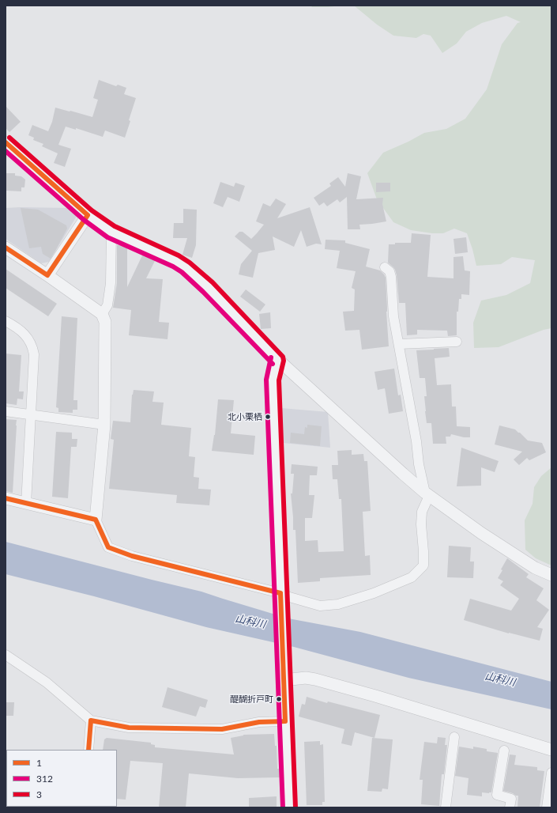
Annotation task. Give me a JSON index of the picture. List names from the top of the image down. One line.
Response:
{"water":["山科川"],"places":["北小栗栖","醍醐折戸町"],"lines":["transit line 3","transit line 1","transit line 312"],"legend":["1","312","3"]}
